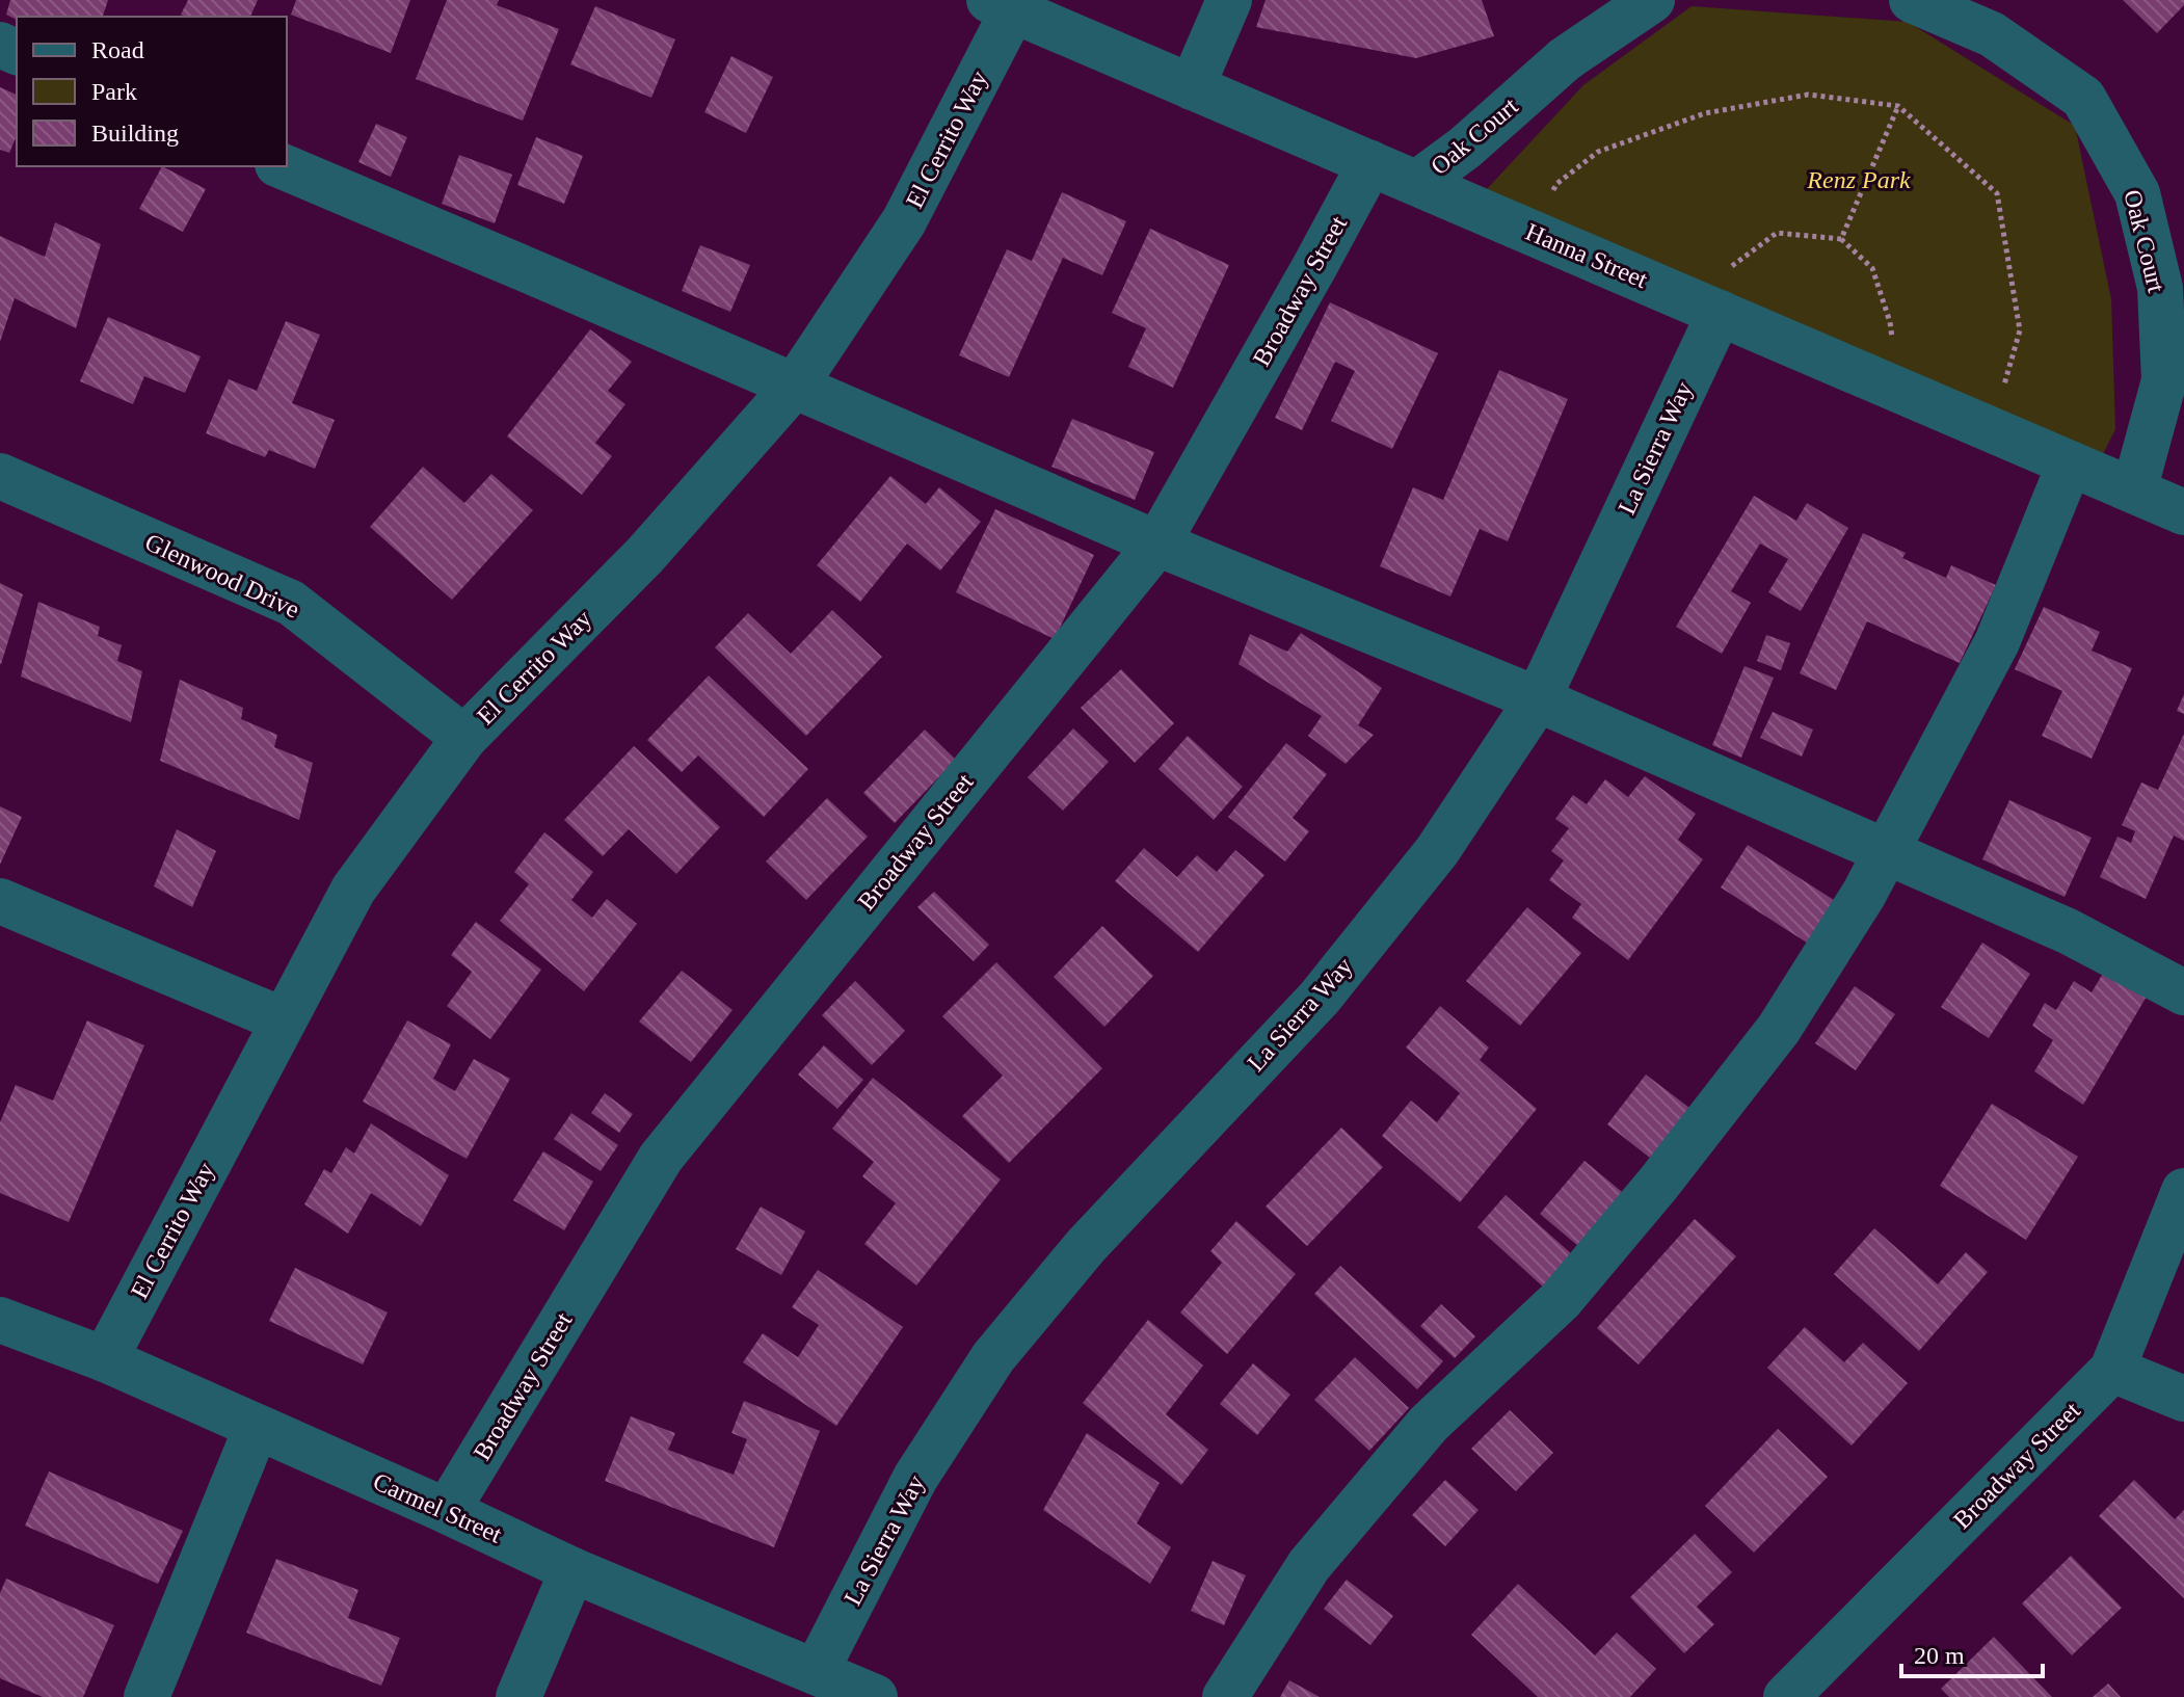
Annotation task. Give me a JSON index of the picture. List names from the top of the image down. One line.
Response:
{"streets":{"street":["Oak Court","El Cerrito Way","Hanna Street","Broadway Street","La Sierra Way","Glenwood Drive","Carmel Street"]},"crossings":[["Oak Court","Hanna Street"],["El Cerrito Way","Hanna Street"],["El Cerrito Way","Glenwood Drive"],["El Cerrito Way","Carmel Street"],["Hanna Street","Broadway Street"],["Hanna Street","La Sierra Way"],["Broadway Street","Carmel Street"],["La Sierra Way","Carmel Street"]],"parks":["Renz Park"],"legend":["Road","Park","Building"],"scale_bar":"20 m"}
